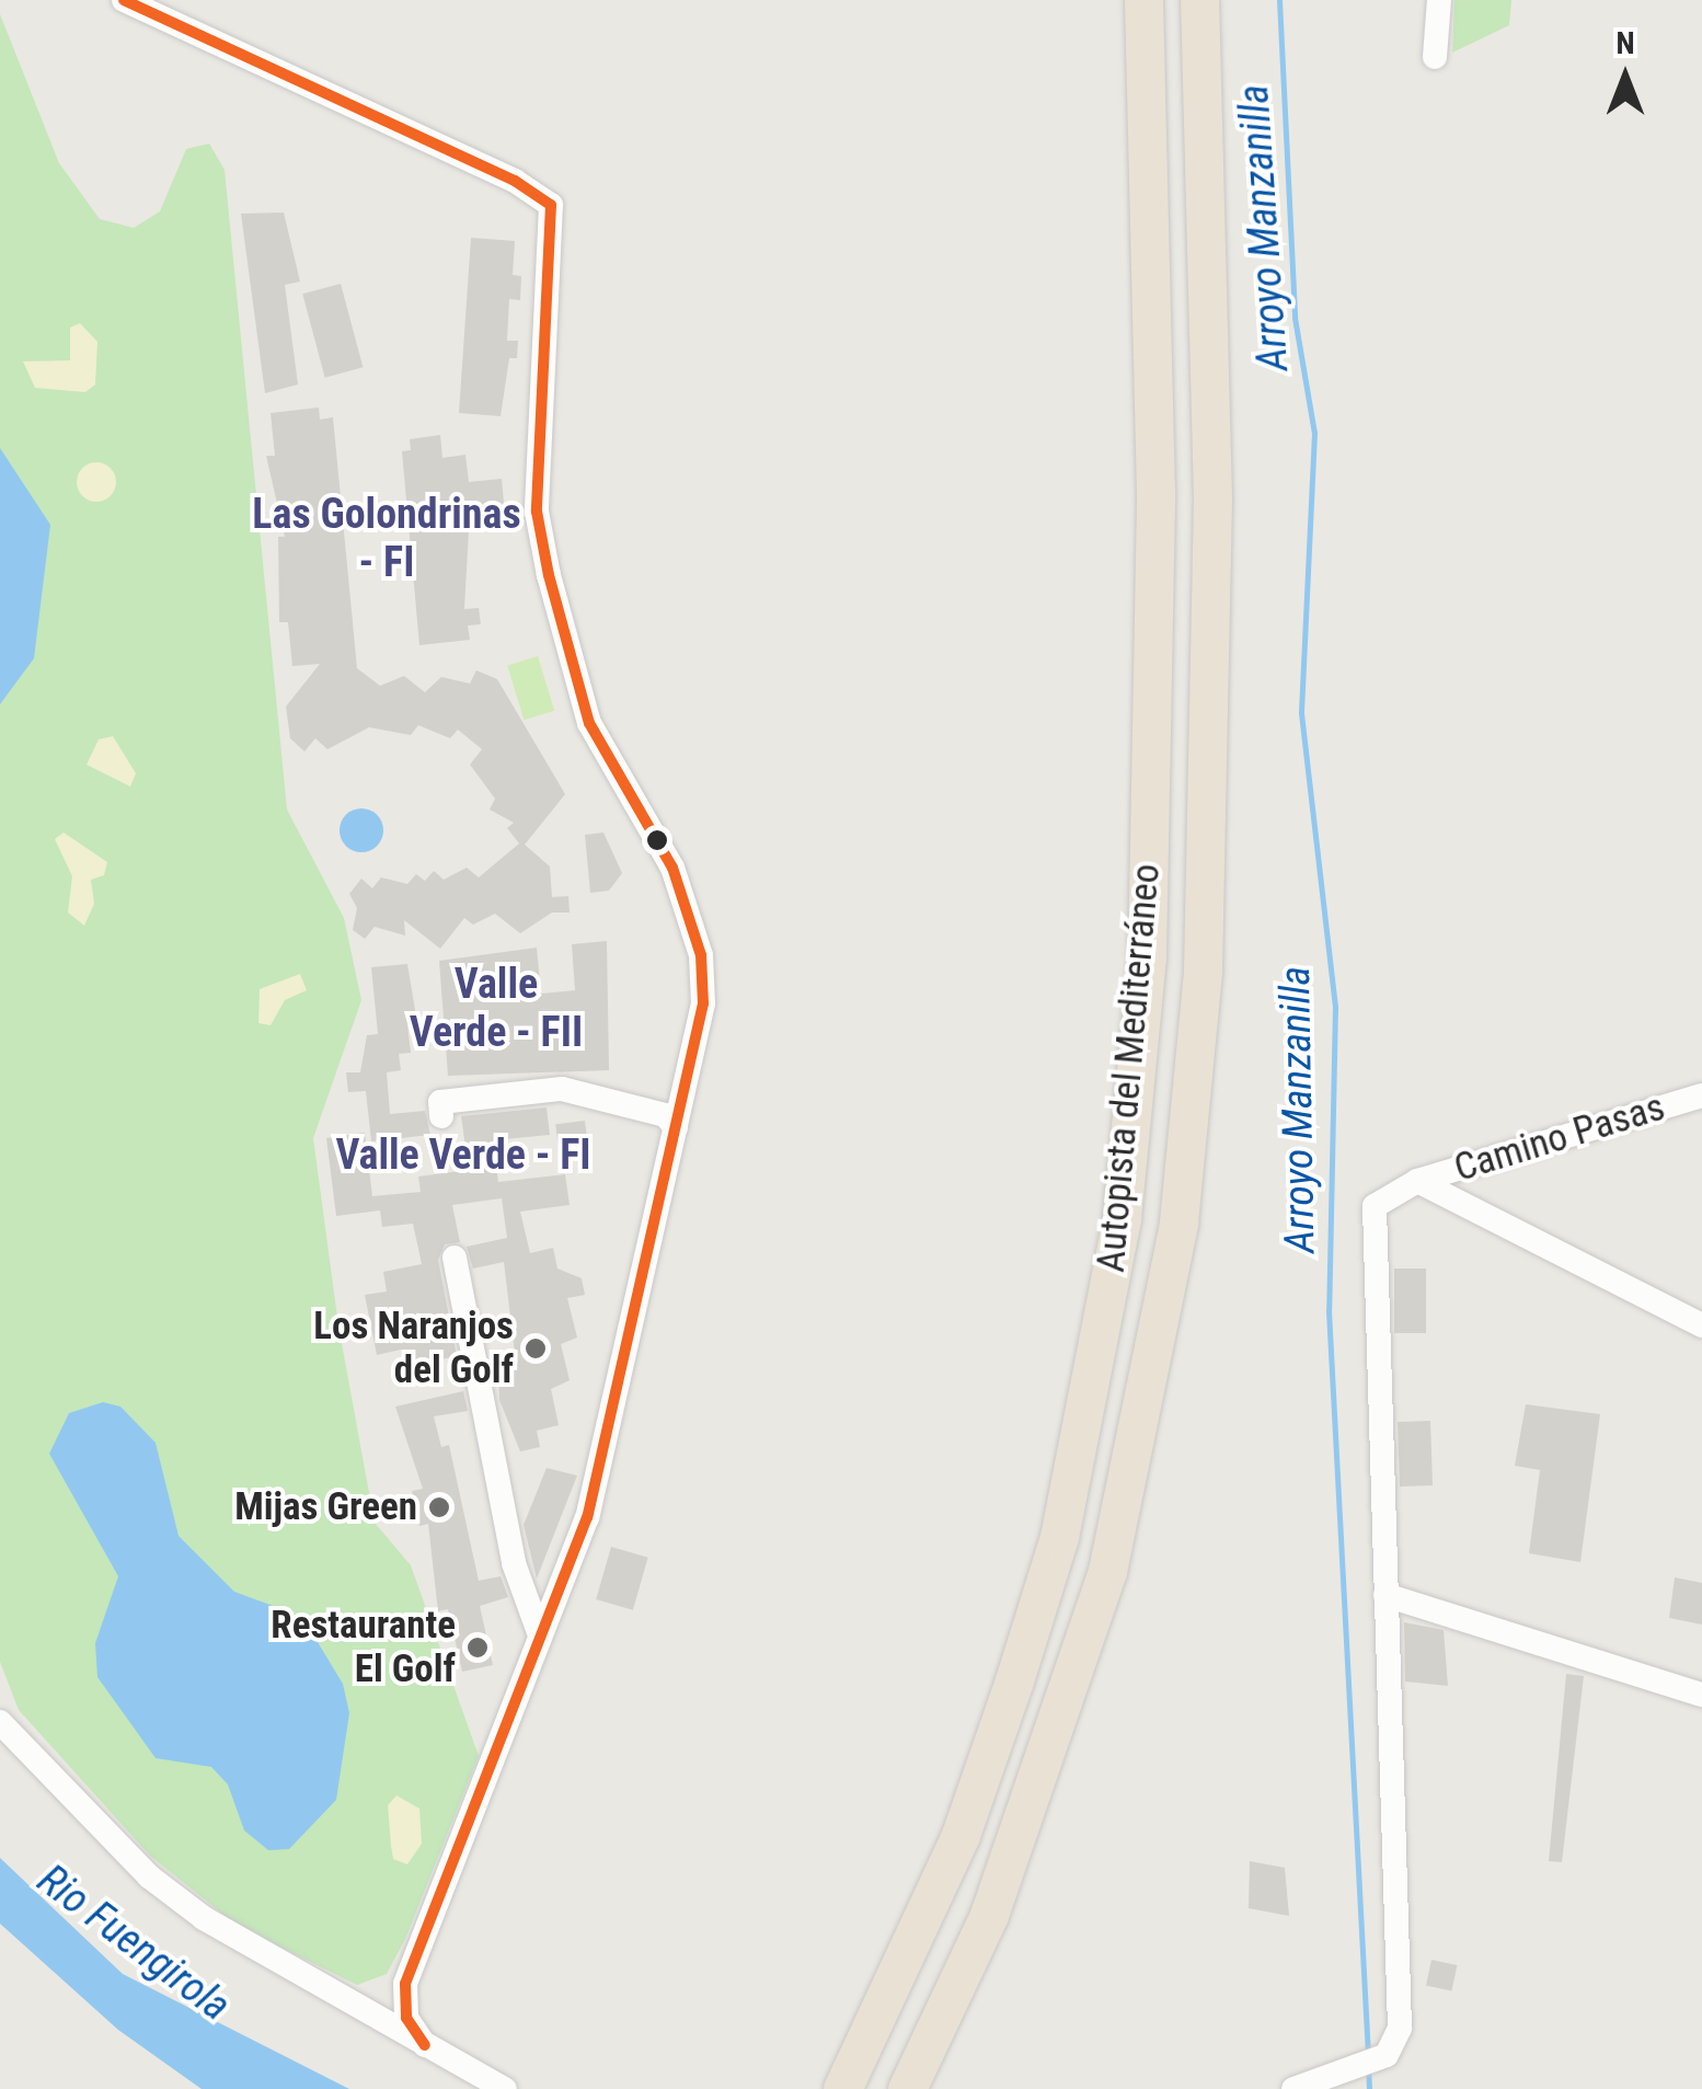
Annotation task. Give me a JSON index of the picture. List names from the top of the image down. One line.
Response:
{"streets":{"highway":["Autopista del Mediterráneo"],"street":["Camino Pasas"]},"districts":["Las Golondrinas - FI","Valle Verde - FII","Valle Verde - FI"],"water":["Arroyo Manzanilla","Rio Fuengirola"],"places":["Los Naranjos del Golf","Mijas Green","Restaurante El Golf"],"north":"top"}
